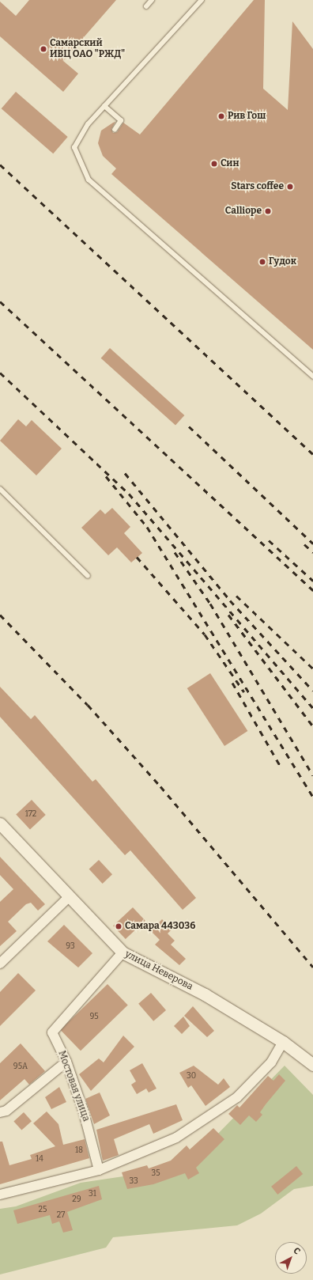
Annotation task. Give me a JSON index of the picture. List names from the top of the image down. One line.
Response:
{"streets":{"street":["улица Неверова","Мостовая улица"]},"crossings":[["улица Неверова","Мостовая улица"]],"places":["Самарский ИВЦ ОАО \"РЖД\"","Рив Гош","Син","Stars coffee","Calliope","Гудок","Самара 443036"],"house_numbers":["172","93","95","95А","30","18","14","35","33","31","29","25","27"],"north":"top right"}
